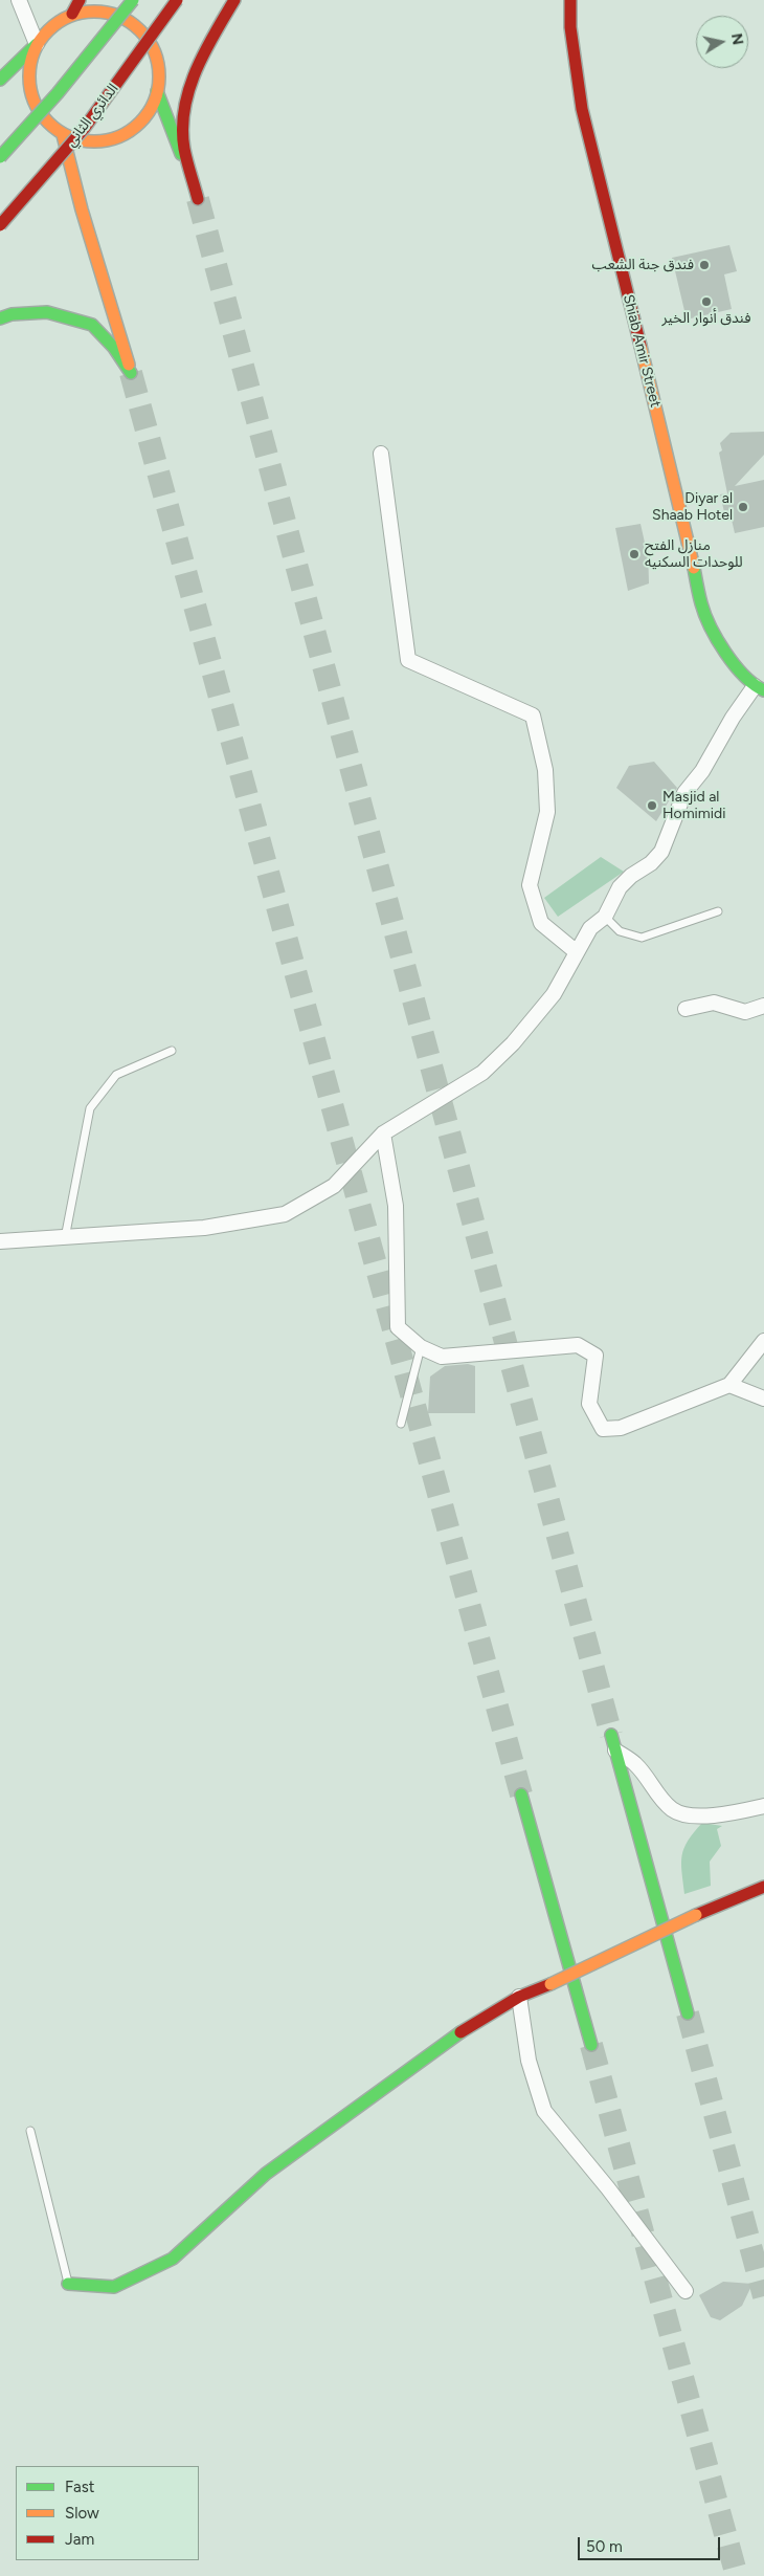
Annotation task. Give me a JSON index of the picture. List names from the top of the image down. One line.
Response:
{"streets":{"main road":["الدائري الثاني","Shiab Amir Street"]},"places":["فندق جنة الشعب","فندق أنوار الخير","Diyar al Shaab Hotel","منازل الفتح للوحدات السكنيه","Masjid al Homimidi"],"legend":["Fast","Slow","Jam"],"scale_bar":"50 m","north":"right"}
